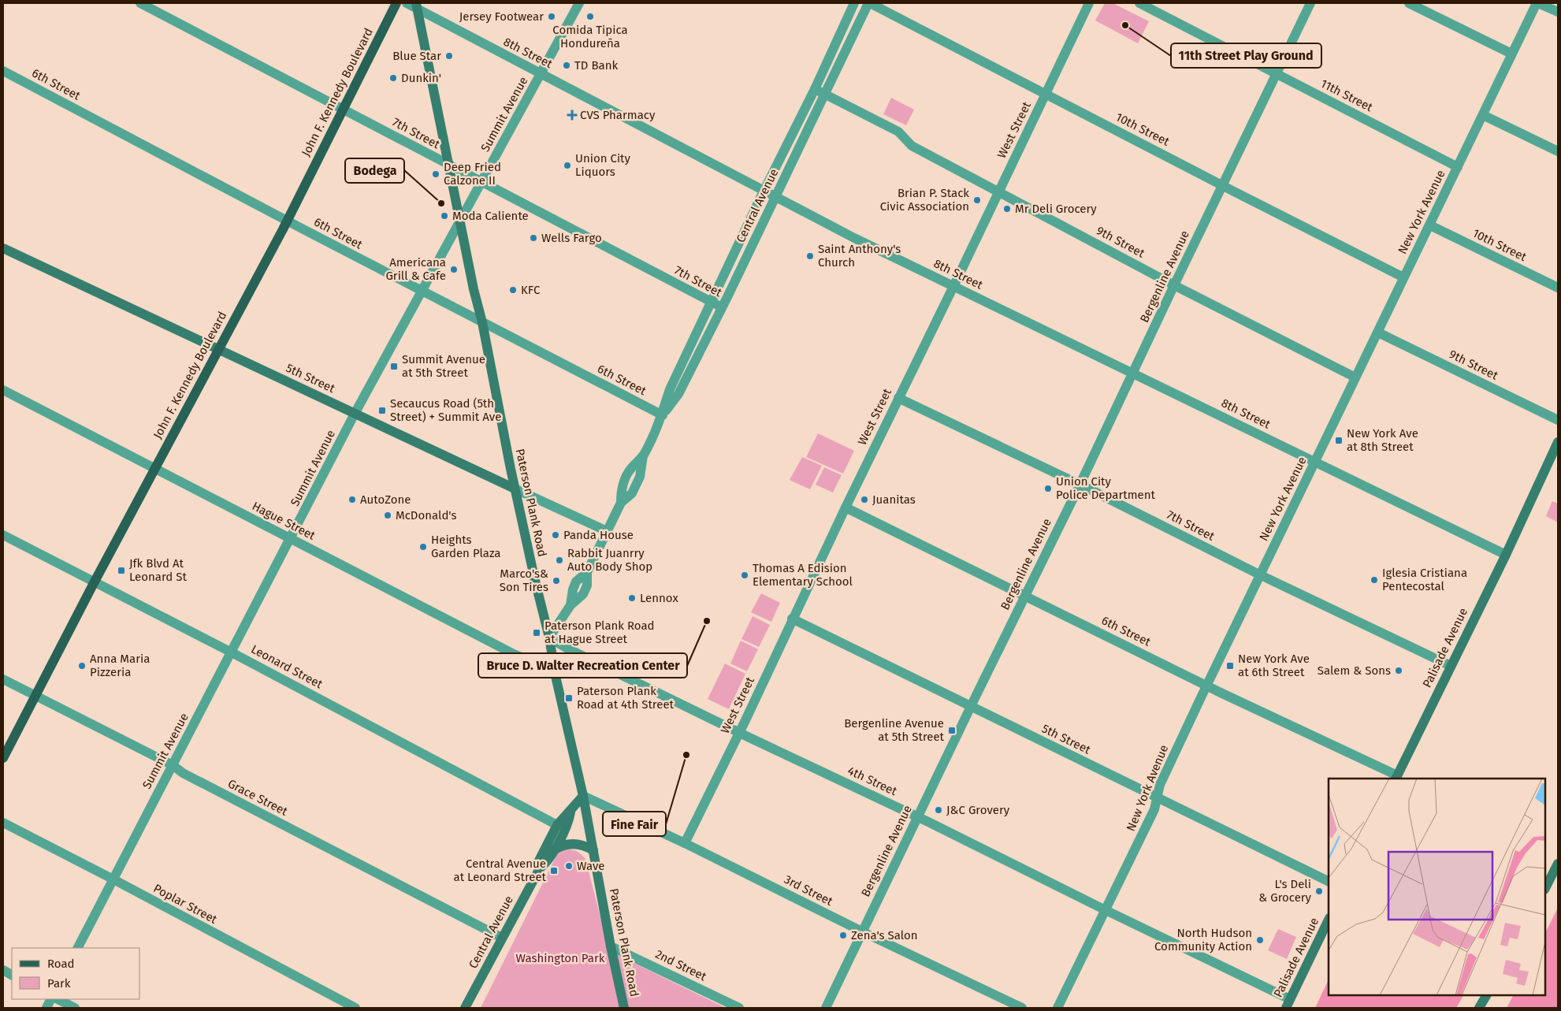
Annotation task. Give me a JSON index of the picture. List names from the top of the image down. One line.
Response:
{"streets":{"main road":["John F. Kennedy Boulevard","Central Avenue","5th Street","Paterson Plank Road","Palisade Avenue"],"street":["8th Street","6th Street","11th Street","Summit Avenue","10th Street","West Street","7th Street","New York Avenue","9th Street","Bergenline Avenue","Hague Street","Leonard Street","4th Street","Grace Street","3rd Street","Poplar Street","2nd Street"]},"crossings":[["8th Street","Summit Avenue"],["8th Street","West Street"],["8th Street","Central Avenue"],["8th Street","New York Avenue"],["8th Street","Bergenline Avenue"],["8th Street","Paterson Plank Road"],["8th Street","Palisade Avenue"],["6th Street","John F. Kennedy Boulevard"],["6th Street","Summit Avenue"],["6th Street","West Street"],["6th Street","Central Avenue"],["6th Street","New York Avenue"],["6th Street","Bergenline Avenue"],["6th Street","Paterson Plank Road"],["6th Street","Palisade Avenue"],["John F. Kennedy Boulevard","7th Street"],["John F. Kennedy Boulevard","5th Street"],["John F. Kennedy Boulevard","Hague Street"],["John F. Kennedy Boulevard","Leonard Street"],["John F. Kennedy Boulevard","Grace Street"],["11th Street","New York Avenue"],["11th Street","Bergenline Avenue"],["Summit Avenue","7th Street"],["Summit Avenue","5th Street"],["Summit Avenue","Paterson Plank Road"],["Summit Avenue","Hague Street"],["Summit Avenue","Leonard Street"],["Summit Avenue","Grace Street"],["Summit Avenue","Poplar Street"],["10th Street","West Street"],["10th Street","Central Avenue"],["10th Street","New York Avenue"],["10th Street","Bergenline Avenue"],["West Street","7th Street"],["West Street","9th Street"],["West Street","5th Street"],["West Street","4th Street"],["West Street","3rd Street"],["7th Street","Central Avenue"],["7th Street","New York Avenue"],["7th Street","Bergenline Avenue"],["7th Street","Paterson Plank Road"],["7th Street","Palisade Avenue"],["Central Avenue","9th Street"],["Central Avenue","5th Street"],["Central Avenue","Paterson Plank Road"],["Central Avenue","Leonard Street"],["Central Avenue","4th Street"],["Central Avenue","Grace Street"],["Central Avenue","3rd Street"],["New York Avenue","9th Street"],["New York Avenue","5th Street"],["New York Avenue","4th Street"],["9th Street","Bergenline Avenue"],["Bergenline Avenue","5th Street"],["Bergenline Avenue","4th Street"],["Bergenline Avenue","3rd Street"],["5th Street","Paterson Plank Road"],["Paterson Plank Road","Hague Street"],["Paterson Plank Road","4th Street"],["Paterson Plank Road","3rd Street"],["Paterson Plank Road","2nd Street"],["Palisade Avenue","4th Street"]],"parks":["Washington Park"],"places":{"other":["Jersey Footwear","Comida Tipica Hondureña","11th Street Play Ground","Blue Star","TD Bank","Dunkin'","Union City Liquors","Deep Fried Calzone II","Brian P. Stack Civic Association","Bodega","Mr Deli Grocery","Moda Caliente","Wells Fargo","Saint Anthony's Church","Americana Grill & Cafe","KFC","Union City Police Department","AutoZone","Juanitas","McDonald's","Panda House","Heights Garden Plaza","Rabbit Juanrry Auto Body Shop","Thomas A Edision Elementary School","Iglesia Cristiana Pentecostal","Marco's& Son Tires","Lennox","Bruce D. Walter Recreation Center","Anna Maria Pizzeria","Salem & Sons","Fine Fair","J&C Grovery","Wave","L's Deli & Grocery","Zena's Salon","North Hudson Community Action"],"health":["CVS Pharmacy"],"transit":["Summit Avenue at 5th Street","Secaucus Road (5th Street) + Summit Ave","New York Ave at 8th Street","Jfk Blvd At Leonard St","Paterson Plank Road at Hague Street","New York Ave at 6th Street","Paterson Plank Road at 4th Street","Bergenline Avenue at 5th Street","Central Avenue at Leonard Street"]},"legend":["Road","Park"]}
